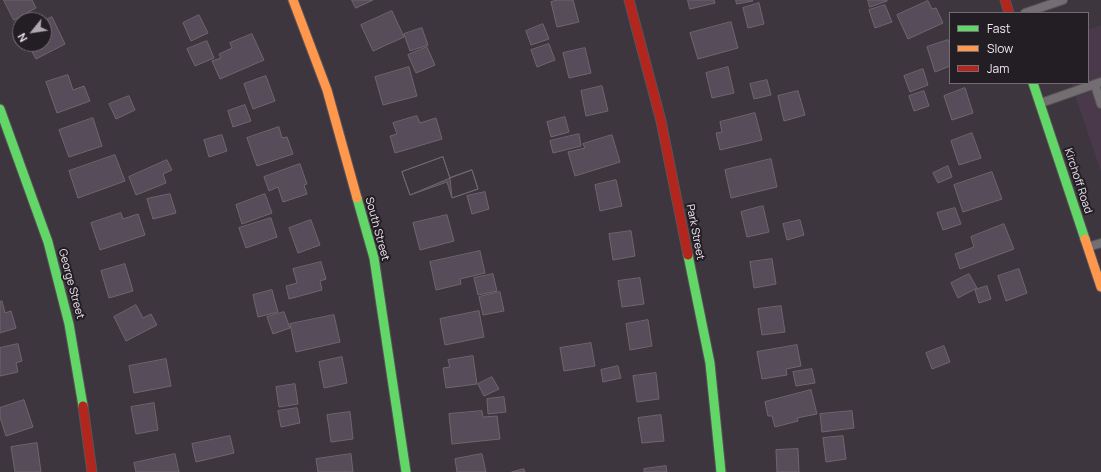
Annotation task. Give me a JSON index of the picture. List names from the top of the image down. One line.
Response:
{"streets":{"street":["Kirchoff Road","South Street","Park Street","George Street"]},"legend":["Fast","Slow","Jam"],"north":"bottom left"}
